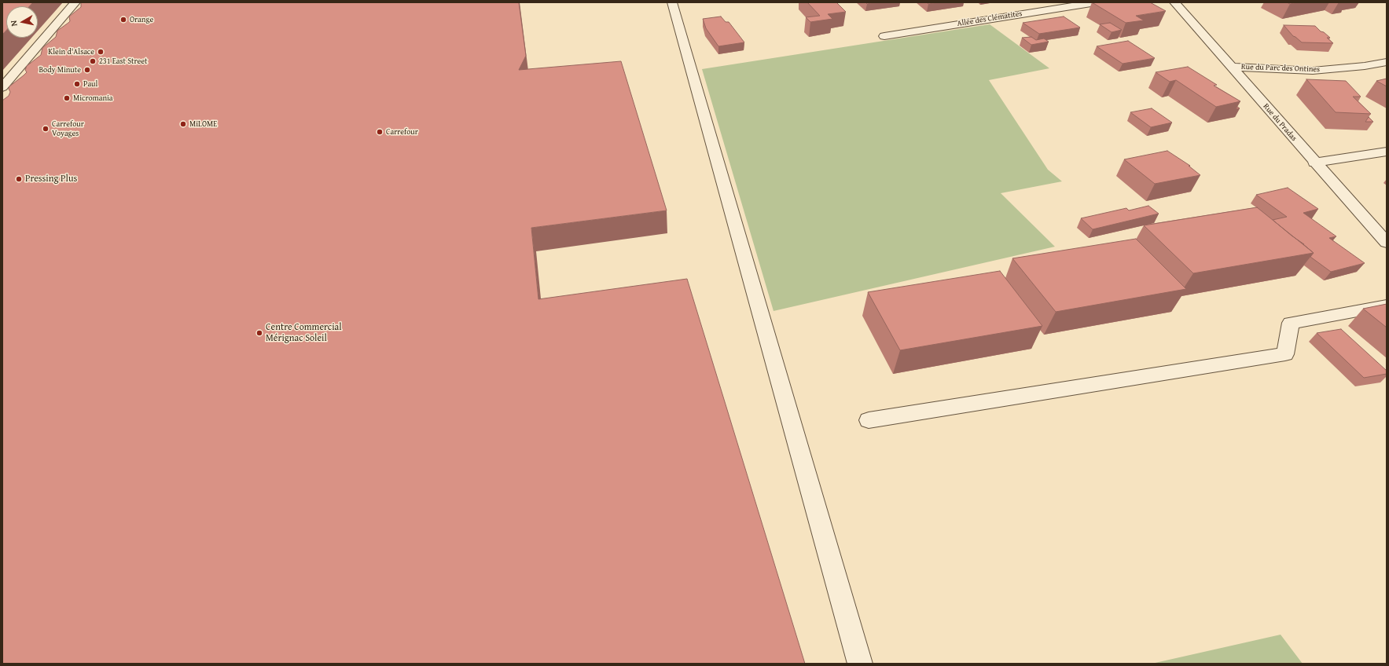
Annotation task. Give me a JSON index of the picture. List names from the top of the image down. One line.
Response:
{"streets":{"street":["Allée des Clématites","Rue du Parc des Ontines","Rue du Pradas"]},"crossings":[["Rue du Parc des Ontines","Rue du Pradas"]],"places":["Orange","Klein d'Alsace","231 East Street","Body Minute","Paul","Micromania","MiLOME","Carrefour Voyages","Carrefour","Pressing Plus","Centre Commercial Mérignac Soleil"],"north":"left"}
